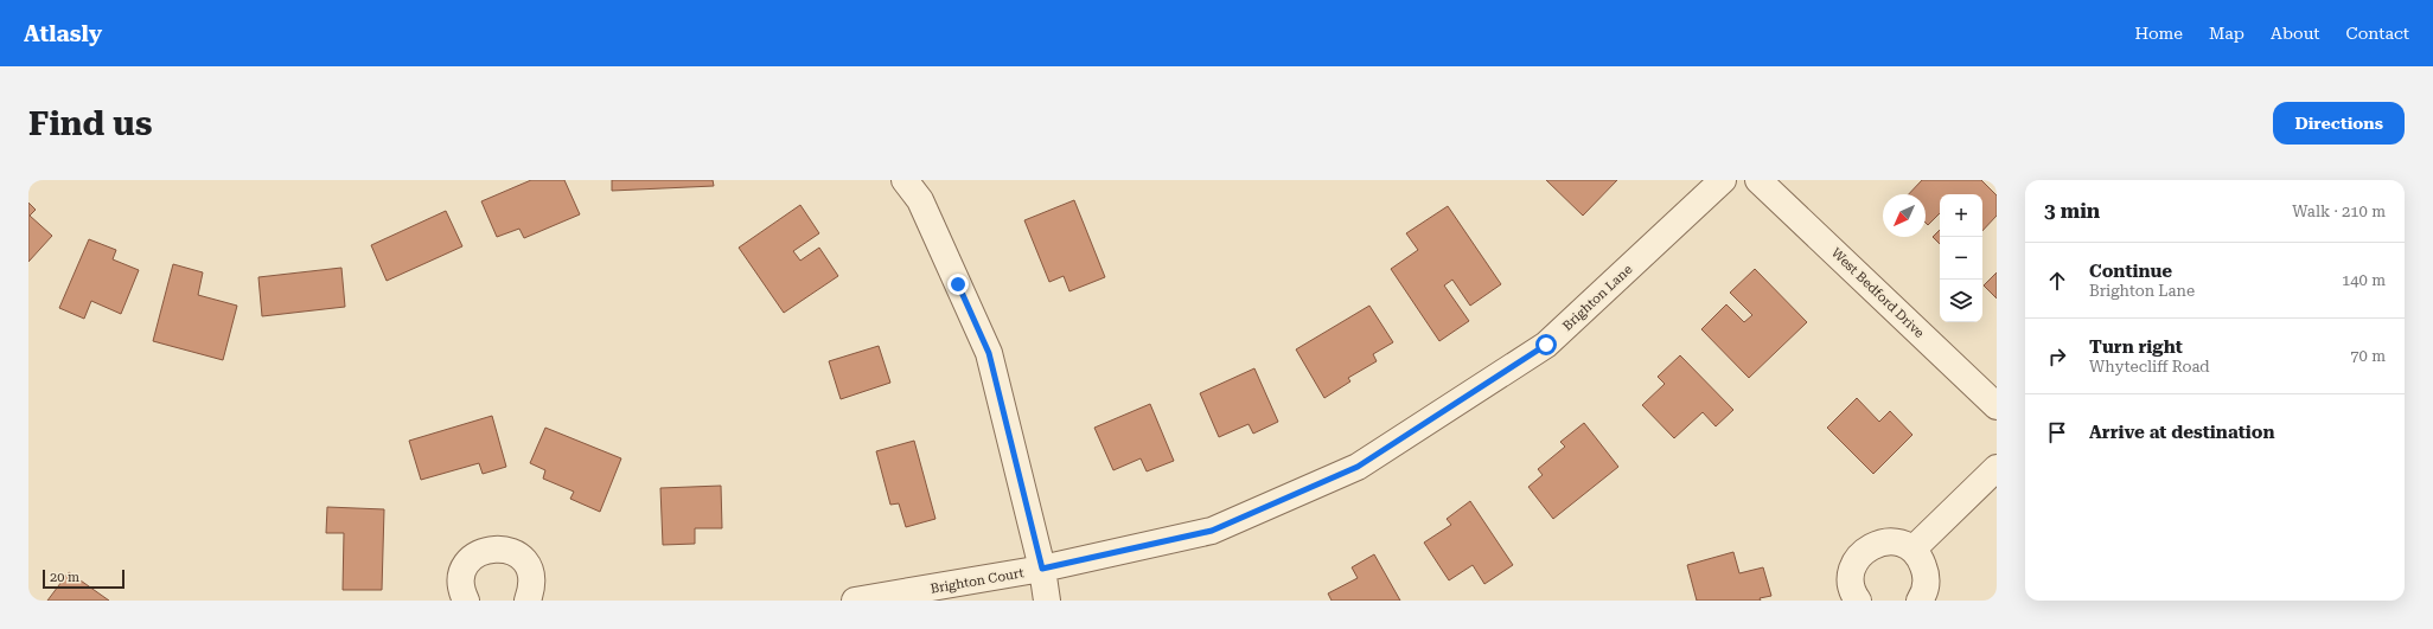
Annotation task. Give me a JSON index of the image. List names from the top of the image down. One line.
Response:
{"streets":{"street":["West Bedford Drive","Brighton Lane","Brighton Court"]},"crossings":[["Brighton Lane","Brighton Court"]],"scale_bar":"20 m","north":"bottom left","page":{"header":"Atlasly","nav":["Home","Map","About","Contact"],"buttons":"Directions","title":"Find us","heading":["3 min","Walk · 210 m"],"map_buttons":["+","−"],"list":[["Continue","Brighton Lane","140 m"],["Turn right","Whytecliff Road","70 m"],"Arrive at destination"],"scale":"20 m"}}
